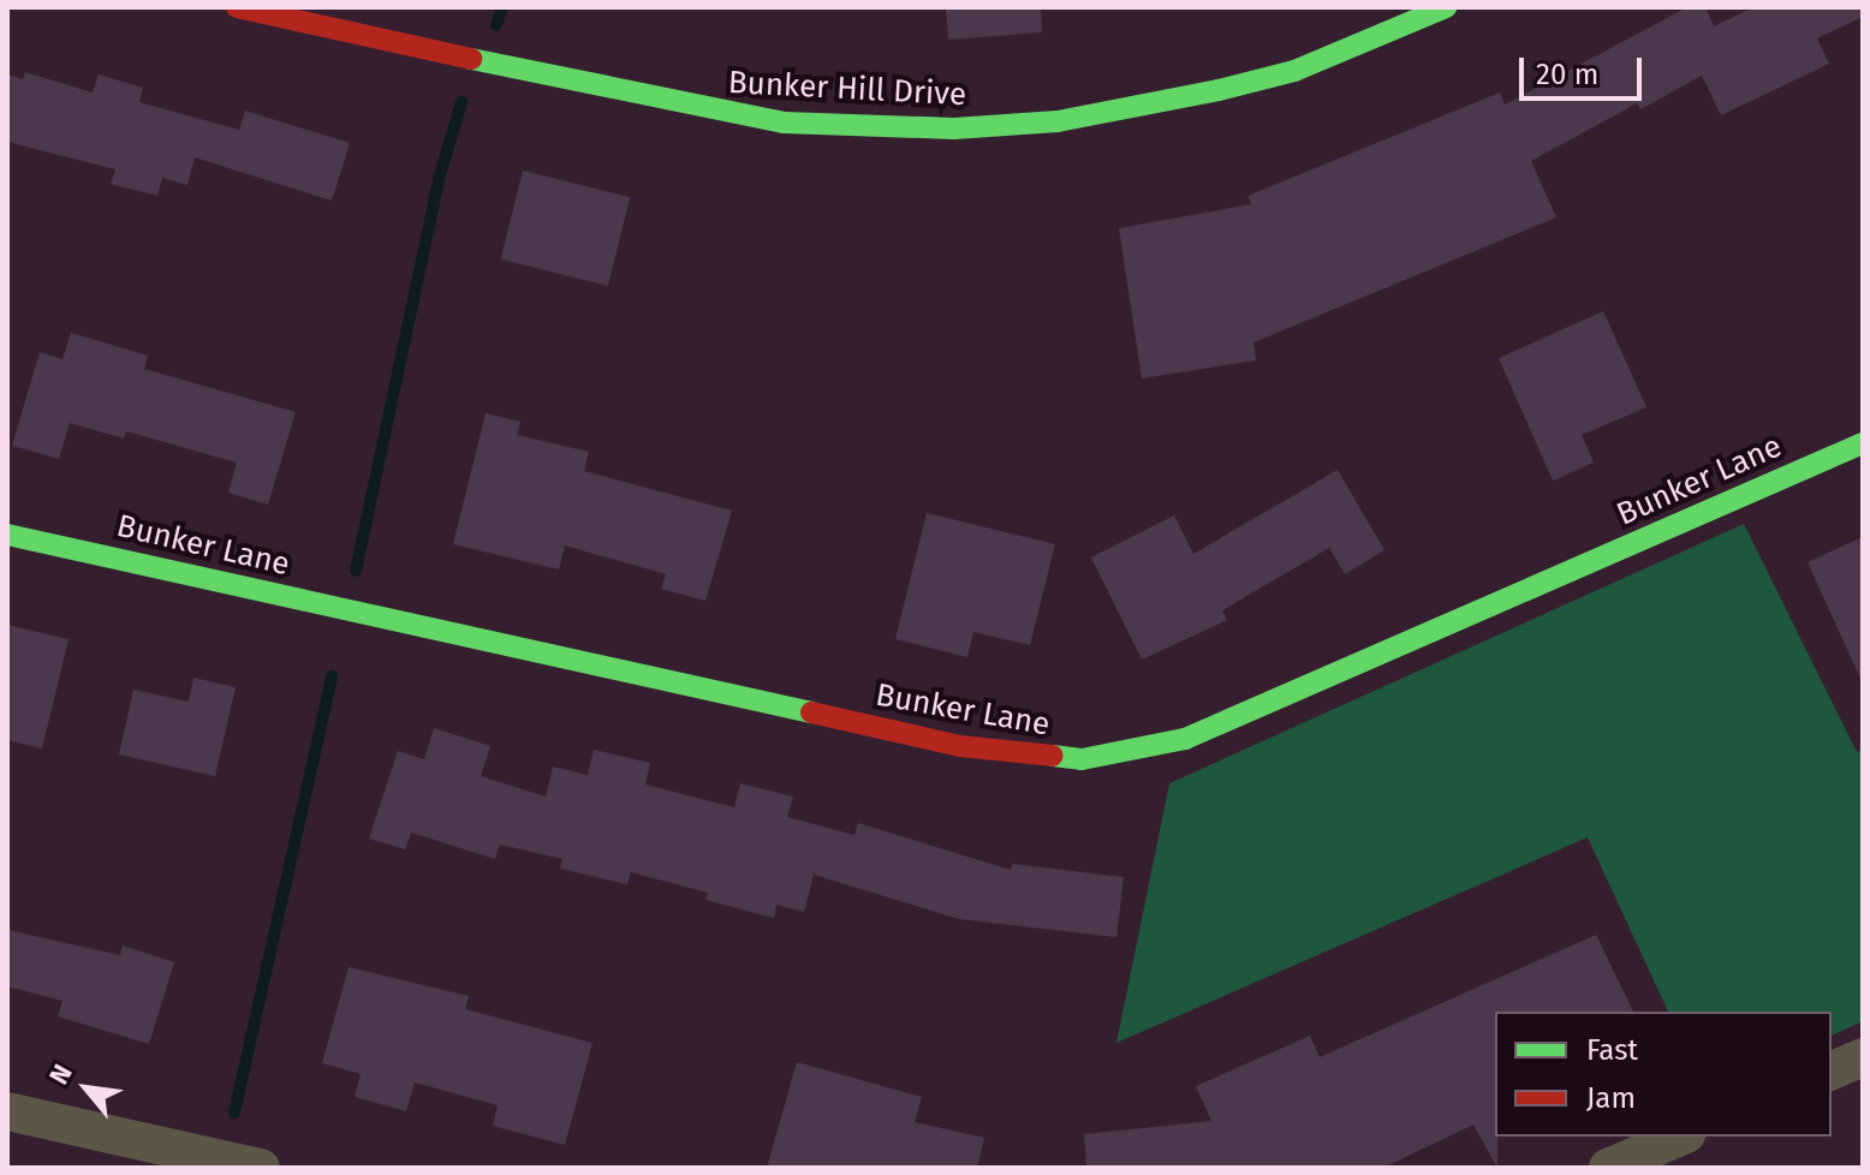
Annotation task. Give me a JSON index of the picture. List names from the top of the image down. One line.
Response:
{"streets":{"street":["Bunker Hill Drive","Bunker Lane"]},"legend":["Fast","Jam"],"scale_bar":"20 m","north":"top left"}
